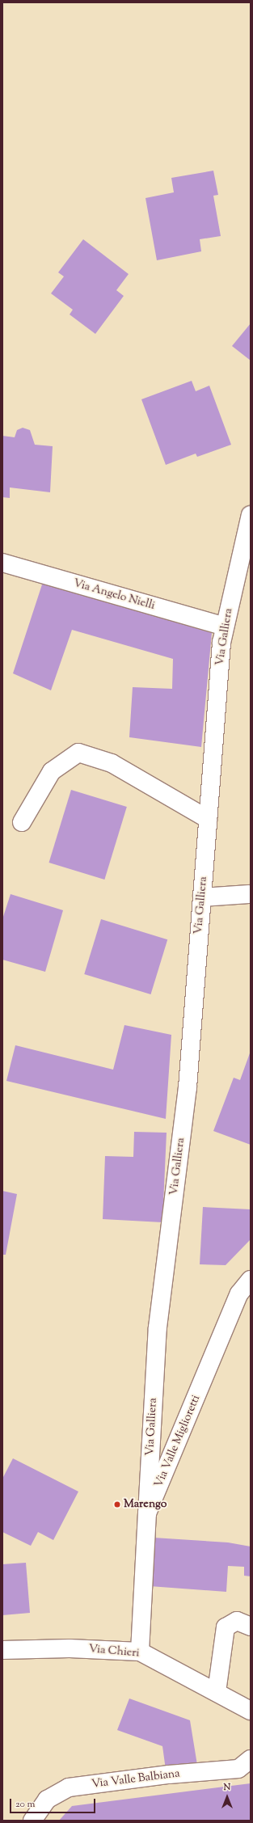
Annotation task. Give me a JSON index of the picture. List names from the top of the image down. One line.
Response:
{"streets":{"street":["Via Angelo Nielli","Via Galliera","Via Valle Miglioretti","Via Chieri","Via Valle Balbiana"]},"crossings":[["Via Angelo Nielli","Via Galliera"],["Via Galliera","Via Valle Miglioretti"],["Via Valle Miglioretti","Via Chieri"]],"places":["Marengo"],"scale_bar":"20 m","north":"top"}
